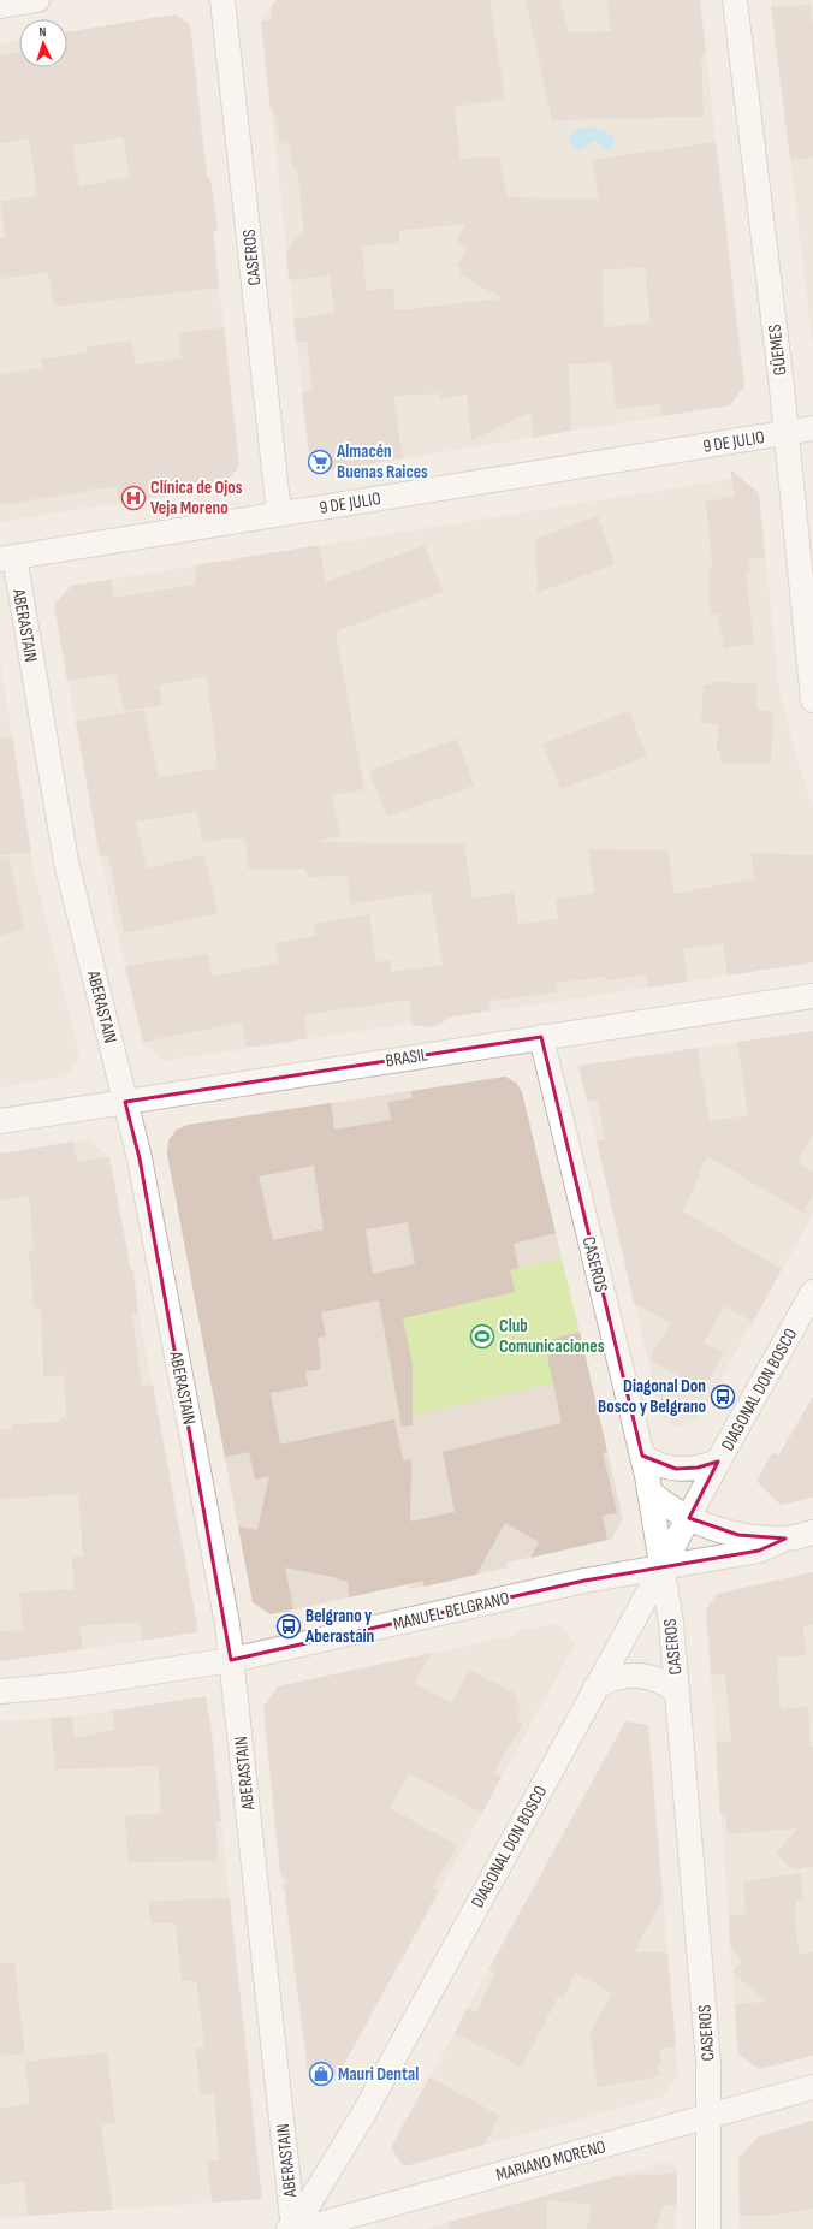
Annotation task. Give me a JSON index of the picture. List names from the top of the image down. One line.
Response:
{"streets":{"street":["CASEROS","GÜEMES","9 DE JULIO","ABERASTAIN","BRASIL","DIAGONAL DON BOSCO","MANUEL BELGRANO","MARIANO MORENO"]},"crossings":[["CASEROS","9 DE JULIO"],["CASEROS","BRASIL"],["CASEROS","DIAGONAL DON BOSCO"],["CASEROS","MANUEL BELGRANO"],["CASEROS","MARIANO MORENO"],["GÜEMES","9 DE JULIO"],["9 DE JULIO","ABERASTAIN"],["ABERASTAIN","BRASIL"],["ABERASTAIN","DIAGONAL DON BOSCO"],["ABERASTAIN","MANUEL BELGRANO"],["ABERASTAIN","MARIANO MORENO"],["DIAGONAL DON BOSCO","MANUEL BELGRANO"],["DIAGONAL DON BOSCO","MARIANO MORENO"]],"places":{"supermarket":["Almacén Buenas Raices"],"hospital":["Clínica de Ojos Veja Moreno"],"sports":["Club Comunicaciones"],"bus stop":["Diagonal Don Bosco y Belgrano","Belgrano y Aberastain"],"shop":["Mauri Dental"]},"north":"top"}
